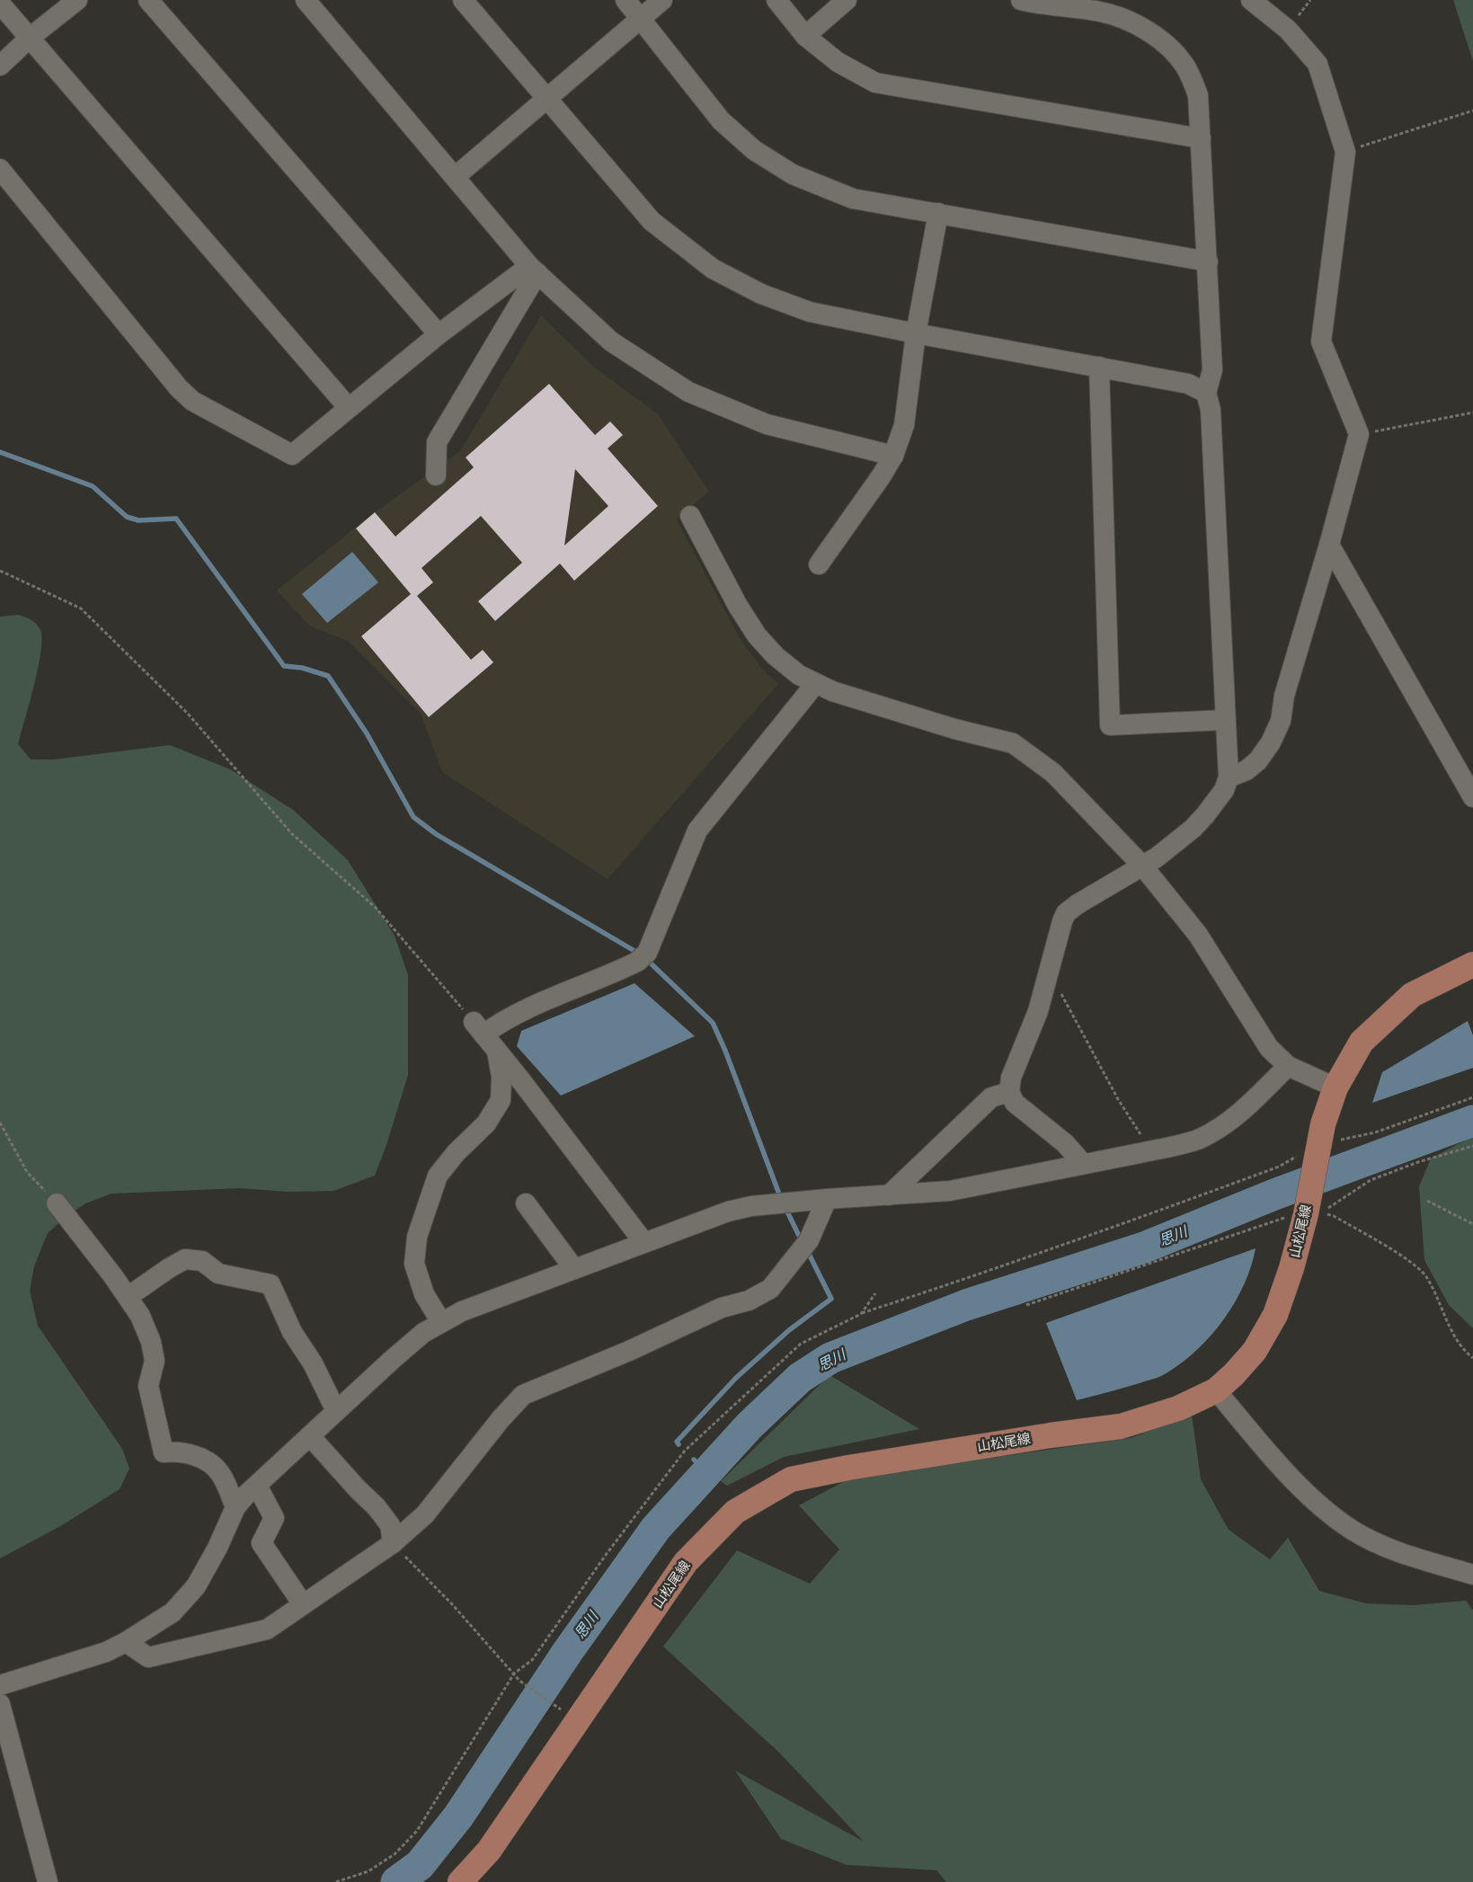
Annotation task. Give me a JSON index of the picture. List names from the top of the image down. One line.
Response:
{"streets":{"main road":["山松尾線"]},"water":["思川"]}
